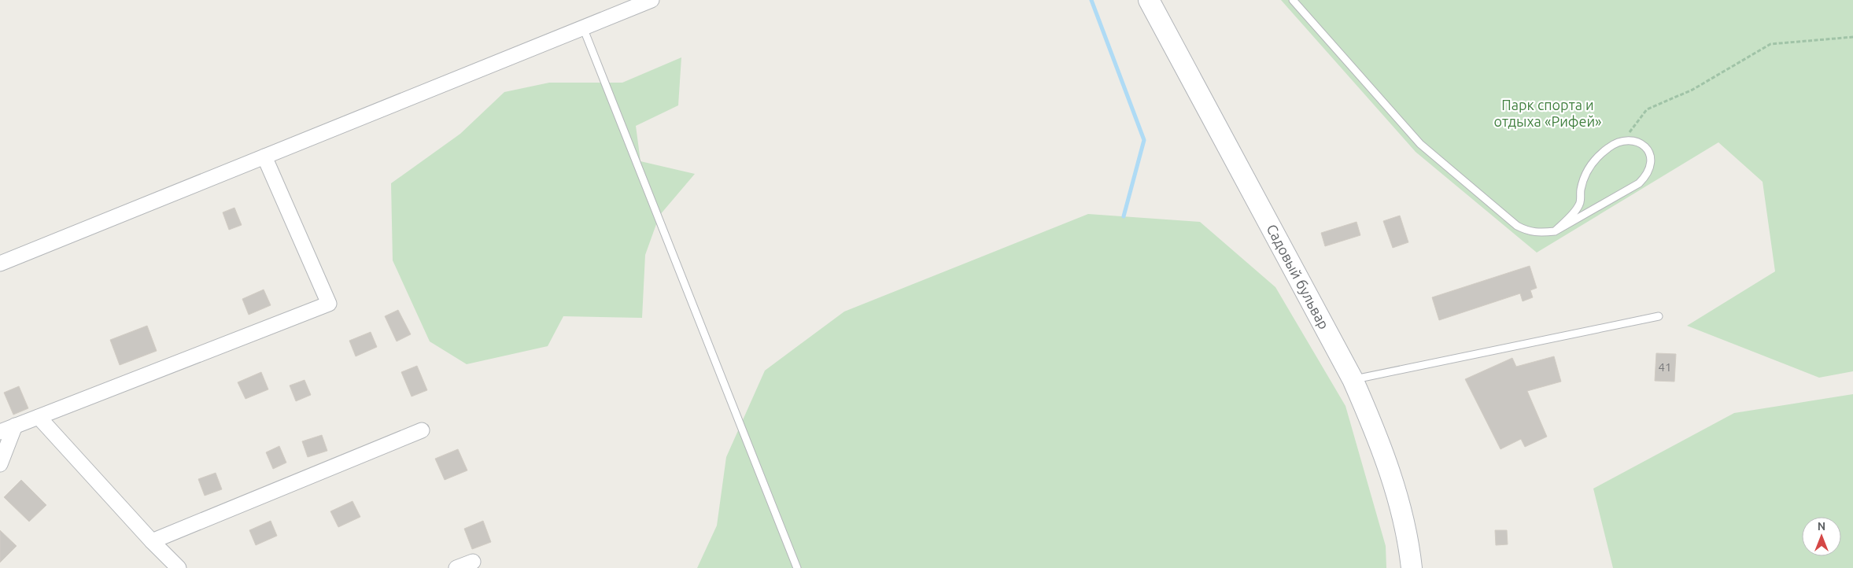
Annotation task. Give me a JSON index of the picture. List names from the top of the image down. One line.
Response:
{"streets":{"street":["Садовый бульвар"]},"parks":["Парк спорта и отдыха «Рифей»"],"house_numbers":["41"],"north":"top"}
